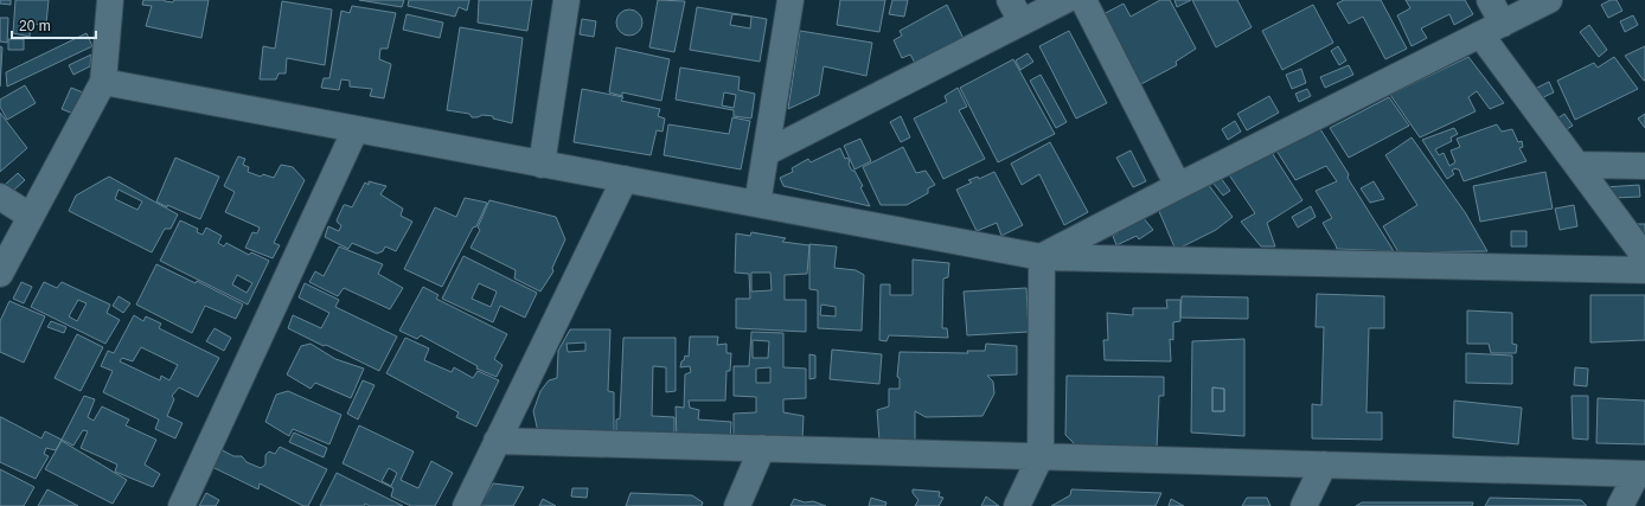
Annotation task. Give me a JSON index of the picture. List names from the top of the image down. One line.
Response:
{"scale_bar":"20 m"}
